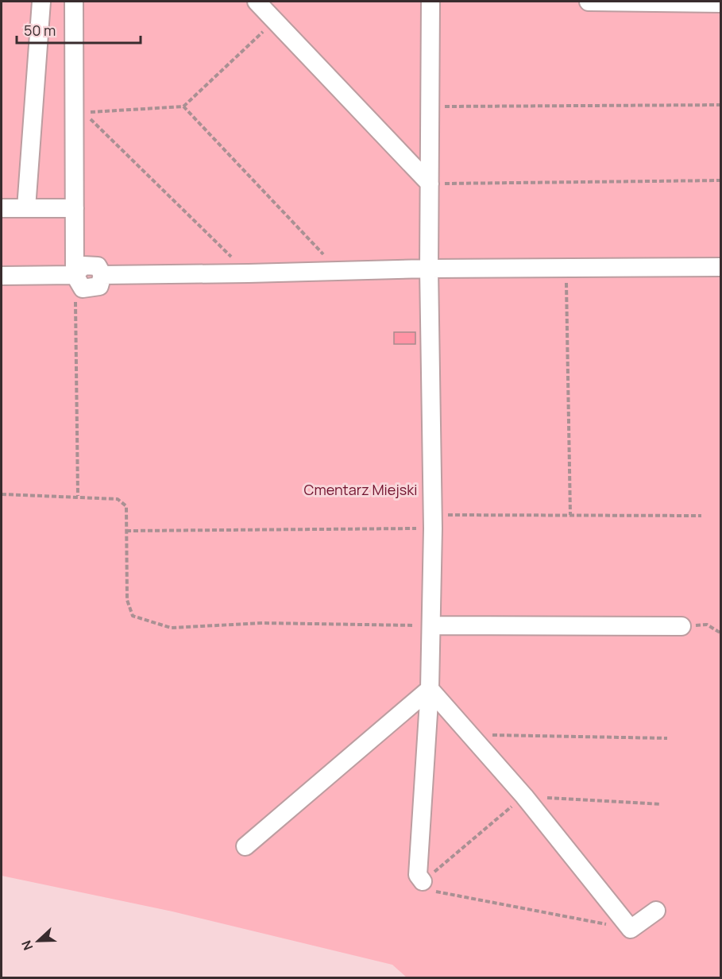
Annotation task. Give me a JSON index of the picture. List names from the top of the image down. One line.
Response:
{"parks":["Cmentarz Miejski"],"scale_bar":"50 m","north":"left"}
